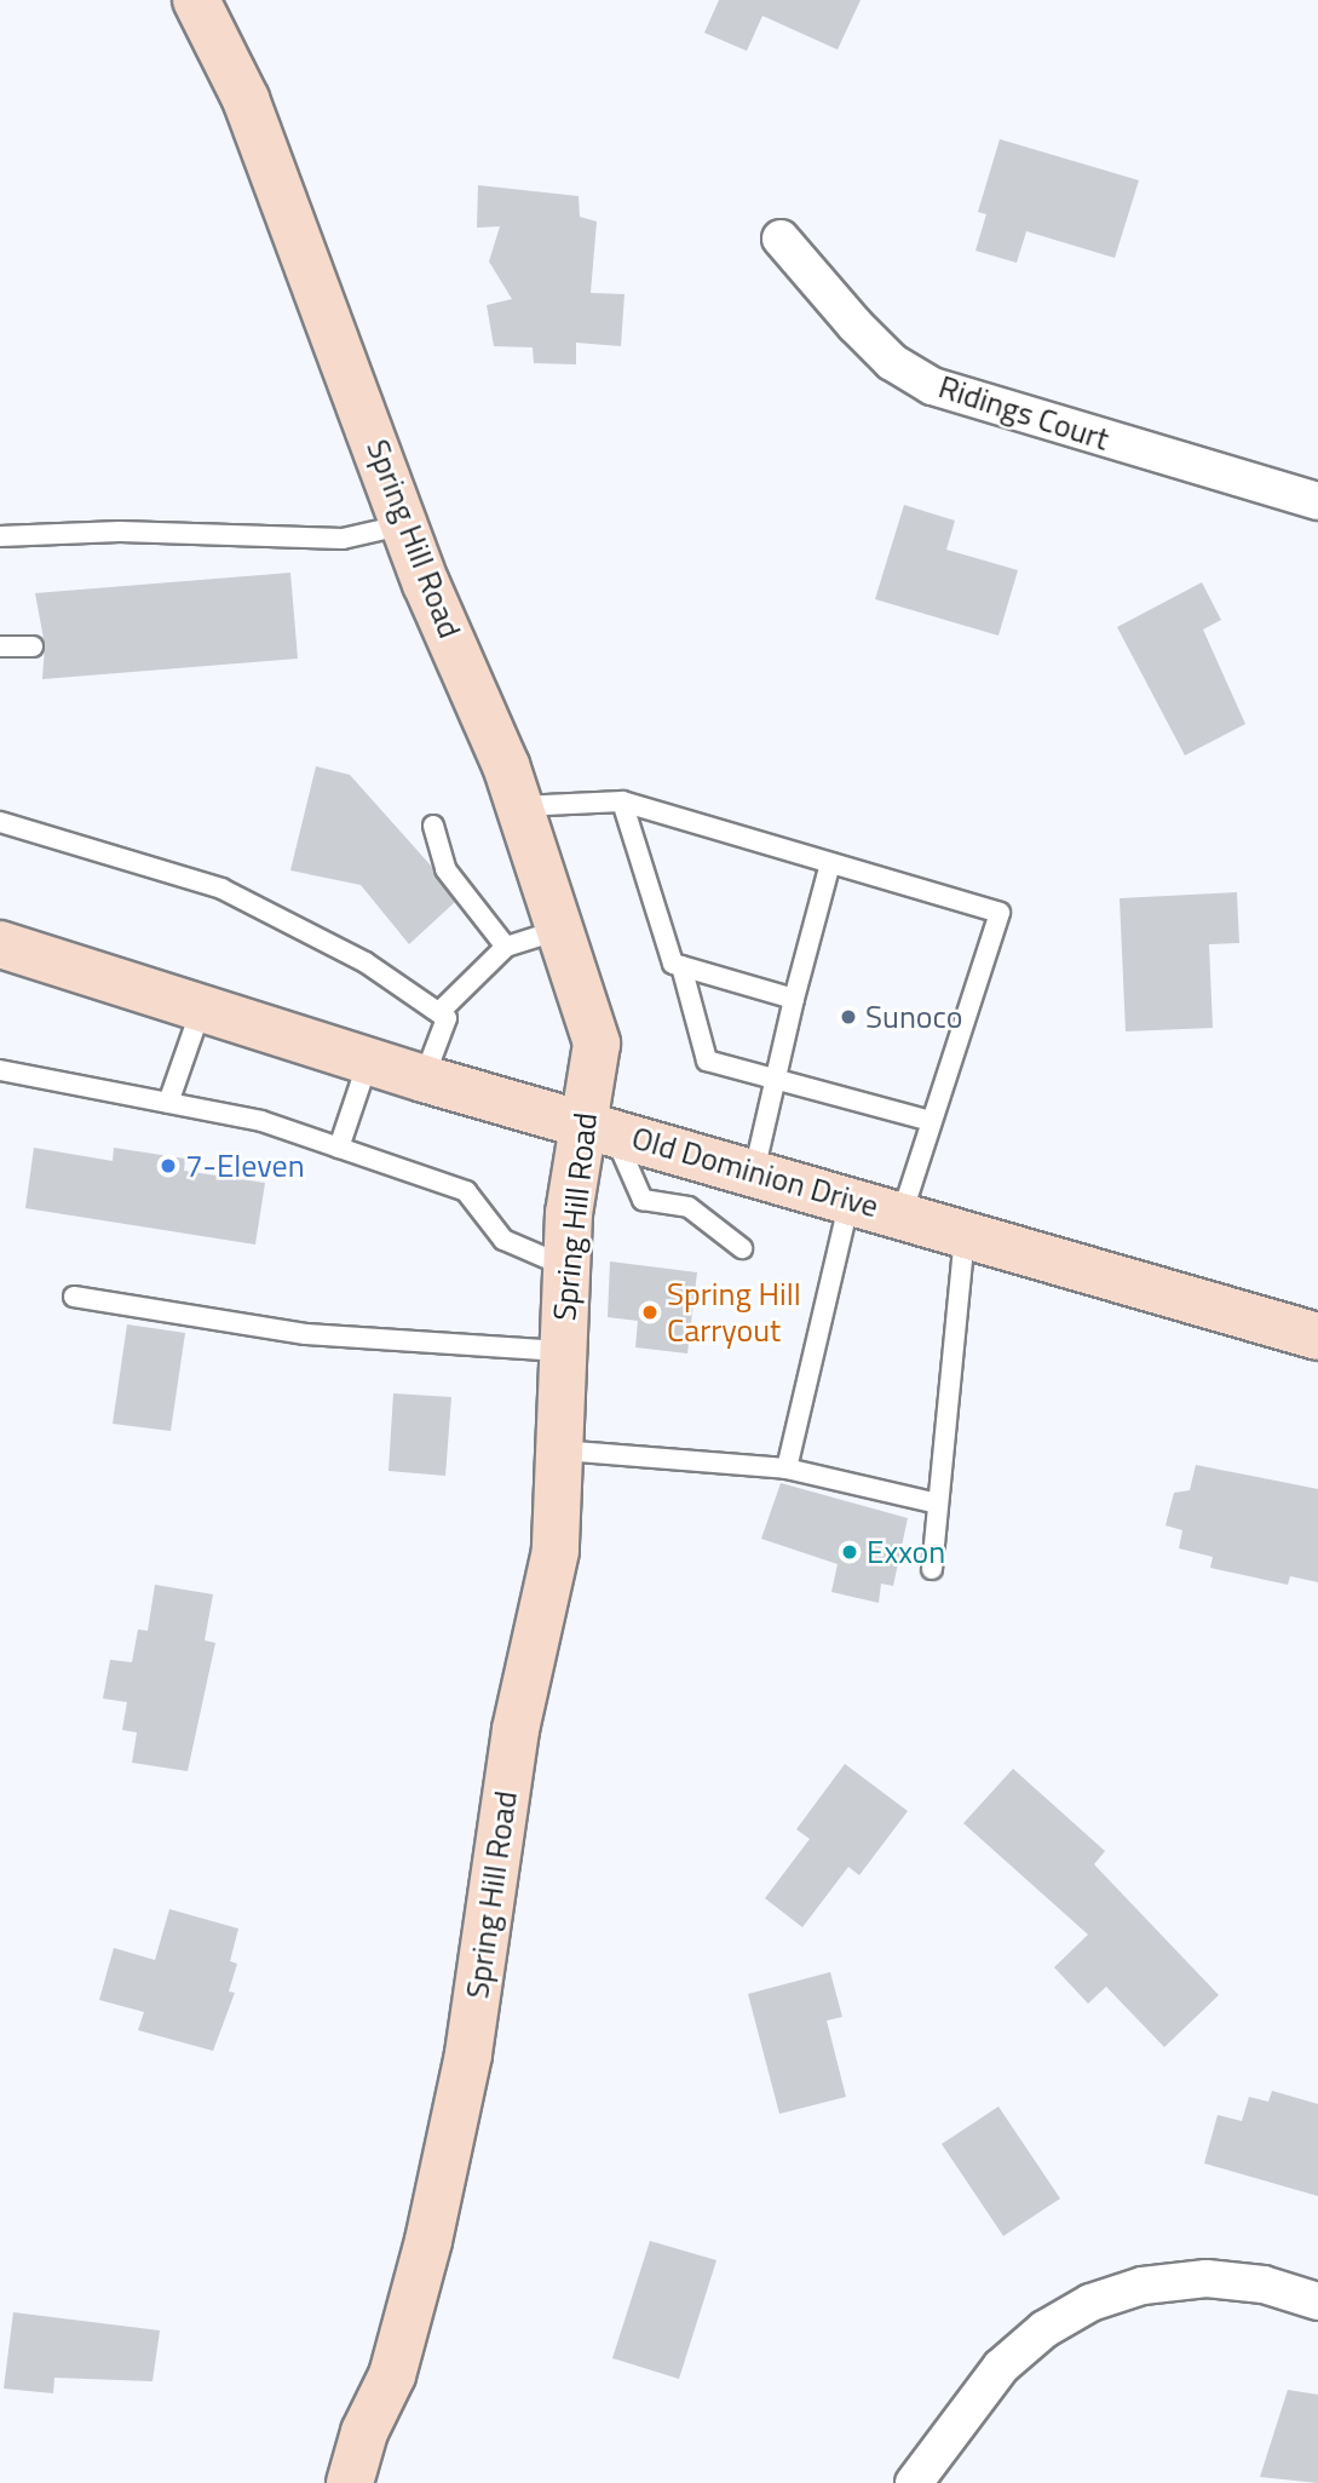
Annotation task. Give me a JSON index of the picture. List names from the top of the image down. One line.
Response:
{"streets":{"main road":["Spring Hill Road","Old Dominion Drive"],"street":["Ridings Court"]},"crossings":[["Spring Hill Road","Old Dominion Drive"]],"places":["Sunoco","7-Eleven","Spring Hill Carryout","Exxon"]}
